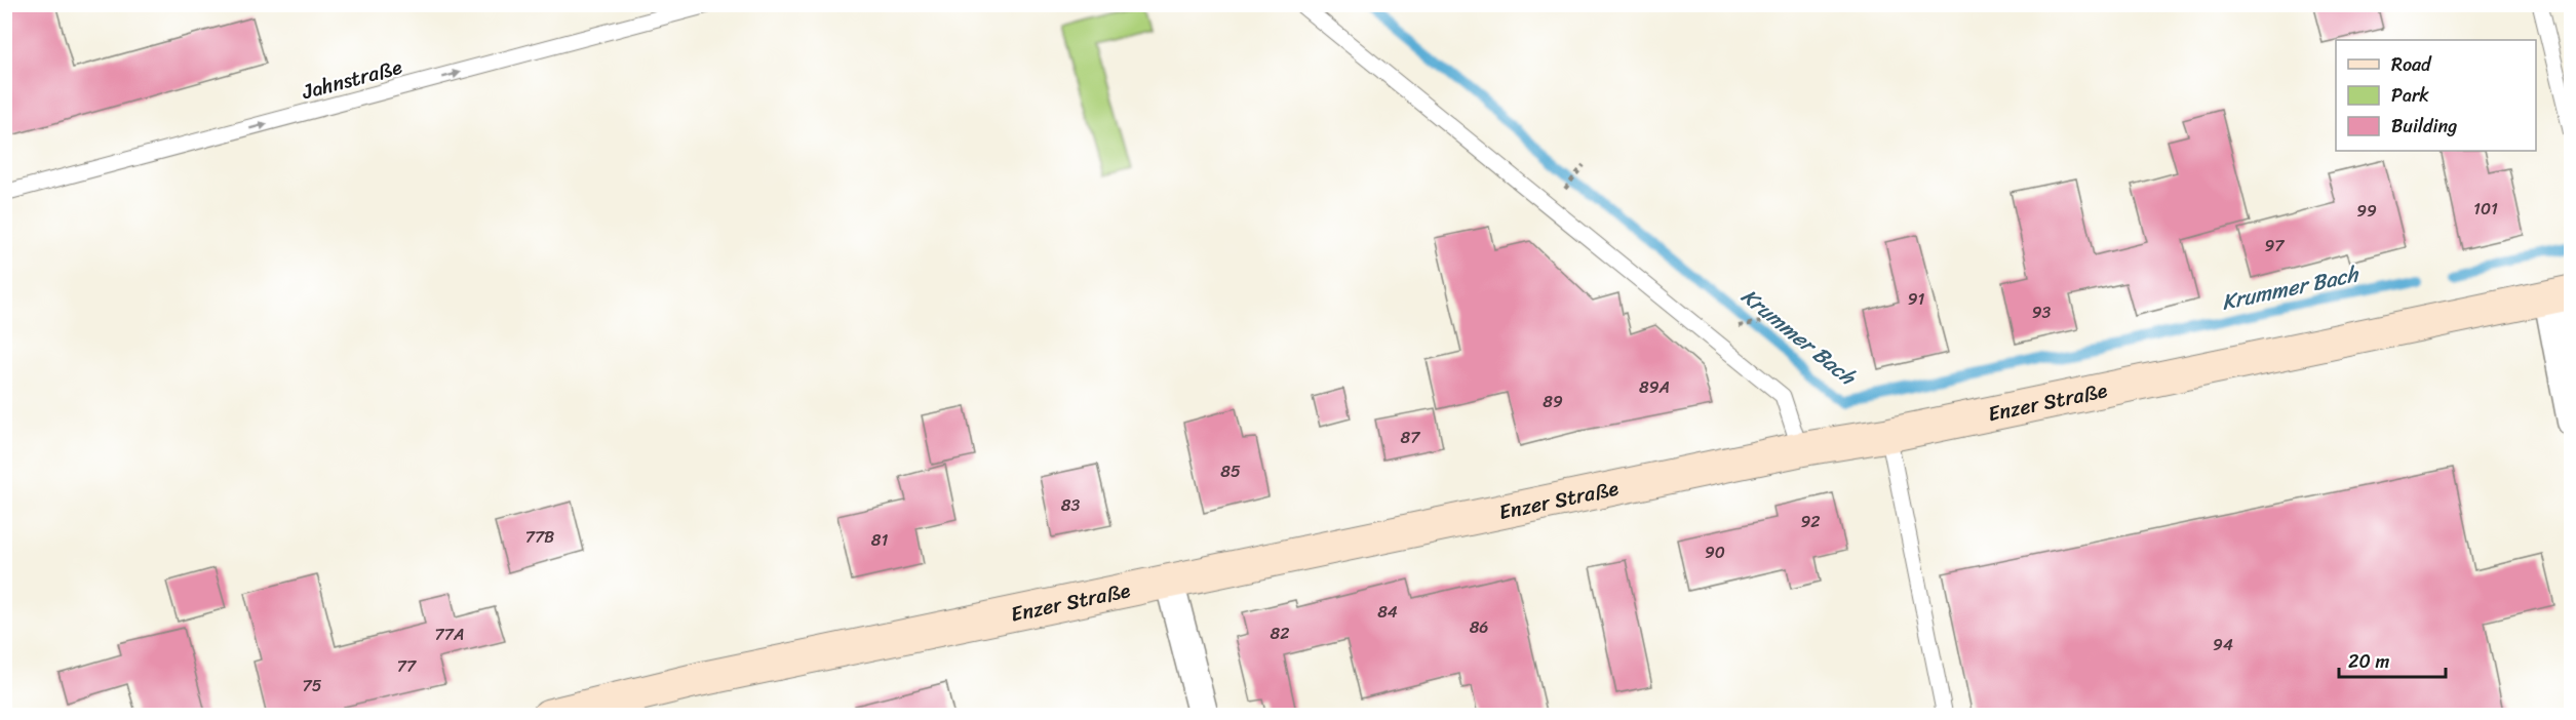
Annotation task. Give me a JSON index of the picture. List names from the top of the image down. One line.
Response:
{"streets":{"main road":["Enzer Straße"],"lane":["Jahnstraße"]},"one_way":["Jahnstraße"],"water":["Krummer Bach"],"house_numbers":["101","99","97","91","93","89A","89","87","85","83","92","77B","81","90","84","86","82","77A","94","77","75"],"legend":["Road","Park","Building"],"scale_bar":"20 m"}
